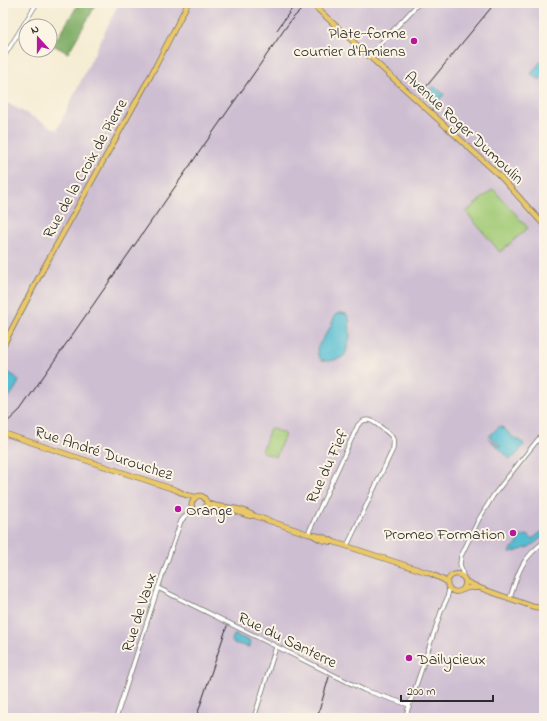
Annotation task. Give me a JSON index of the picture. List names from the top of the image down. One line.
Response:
{"streets":{"main road":["Avenue Roger Dumoulin","Rue de la Croix de Pierre","Rue André Durouchez"],"street":["Rue du Fief","Rue de Vaux","Rue du Santerre"]},"crossings":[["Rue André Durouchez","Rue de Vaux"],["Rue de Vaux","Rue du Santerre"]],"places":["Plate-forme courrier d'Amiens","Orange","Promeo Formation","Dailycieux"],"scale_bar":"200 m","north":"top"}
